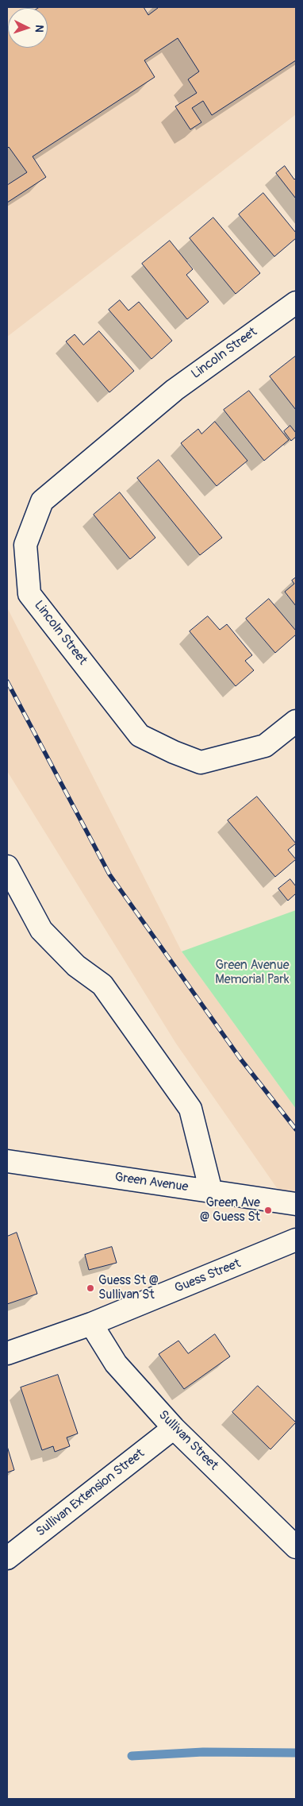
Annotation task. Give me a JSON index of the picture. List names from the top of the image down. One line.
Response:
{"streets":{"street":["Lincoln Street","Green Avenue","Guess Street","Sullivan Street","Sullivan Extension Street"]},"crossings":[["Guess Street","Sullivan Street"],["Sullivan Street","Sullivan Extension Street"]],"parks":["Green Avenue Memorial Park"],"places":["Green Ave @ Guess St","Guess St @ Sullivan St"],"north":"right"}
